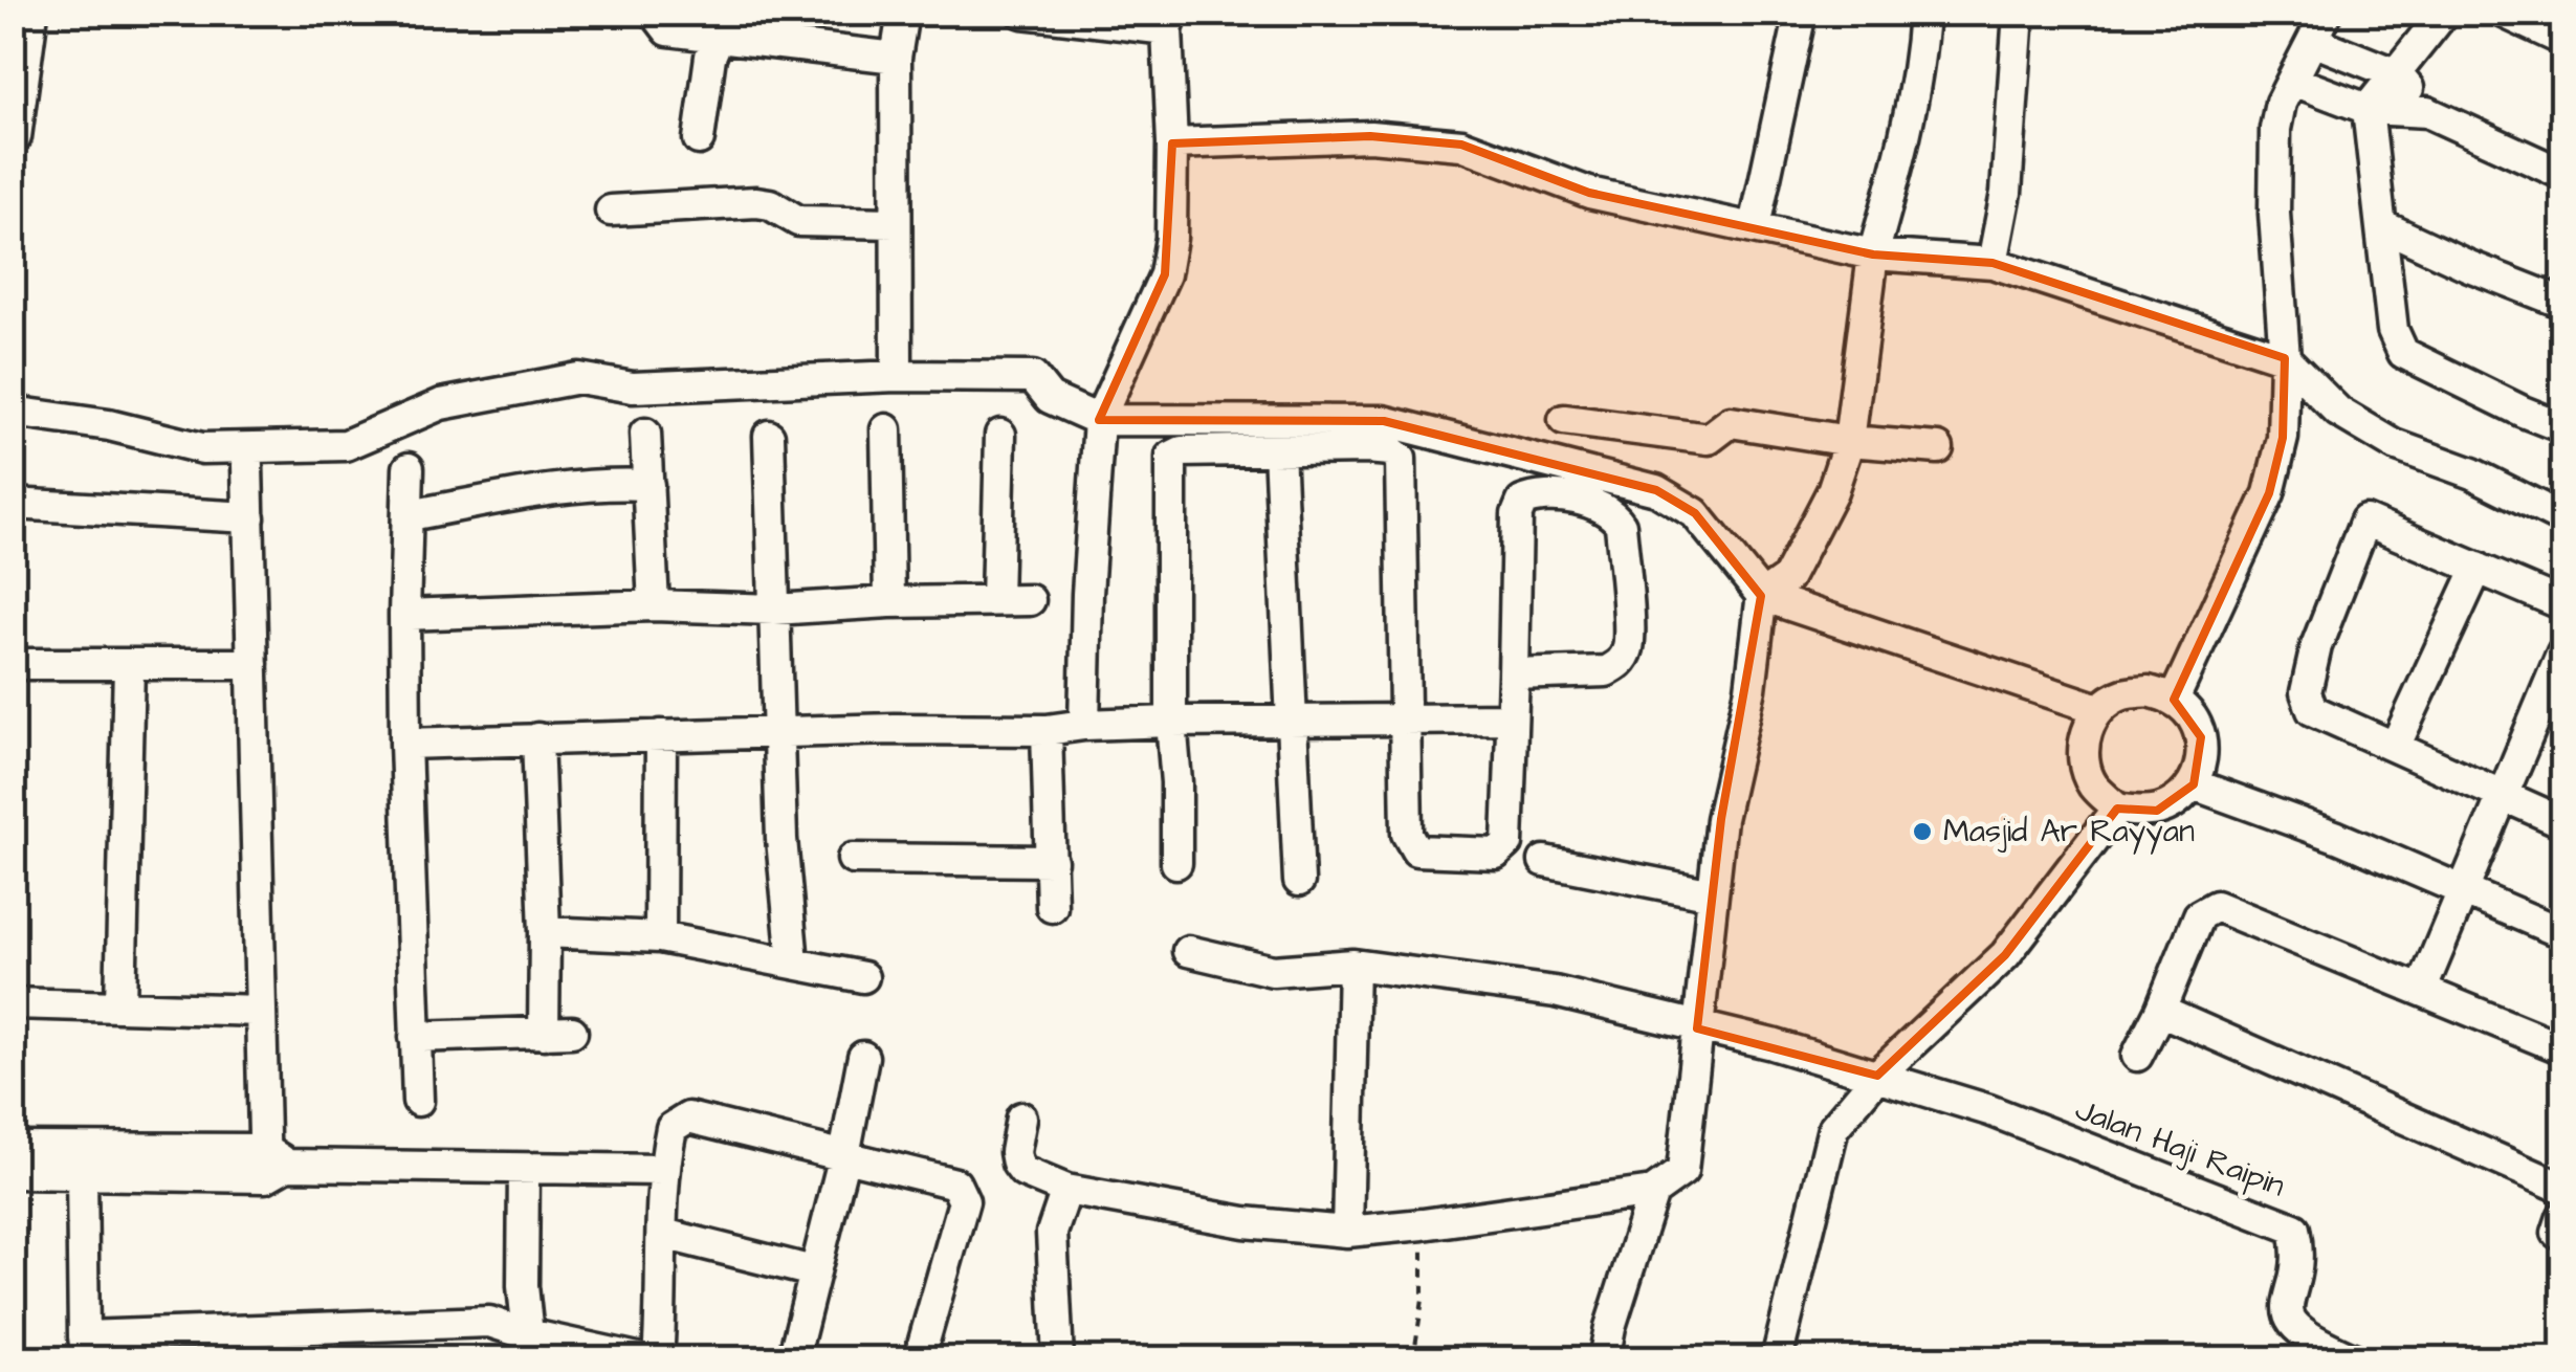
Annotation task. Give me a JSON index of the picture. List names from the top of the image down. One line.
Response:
{"streets":{"street":["Jalan Haji Raipin"]},"places":["Masjid Ar Rayyan"]}
